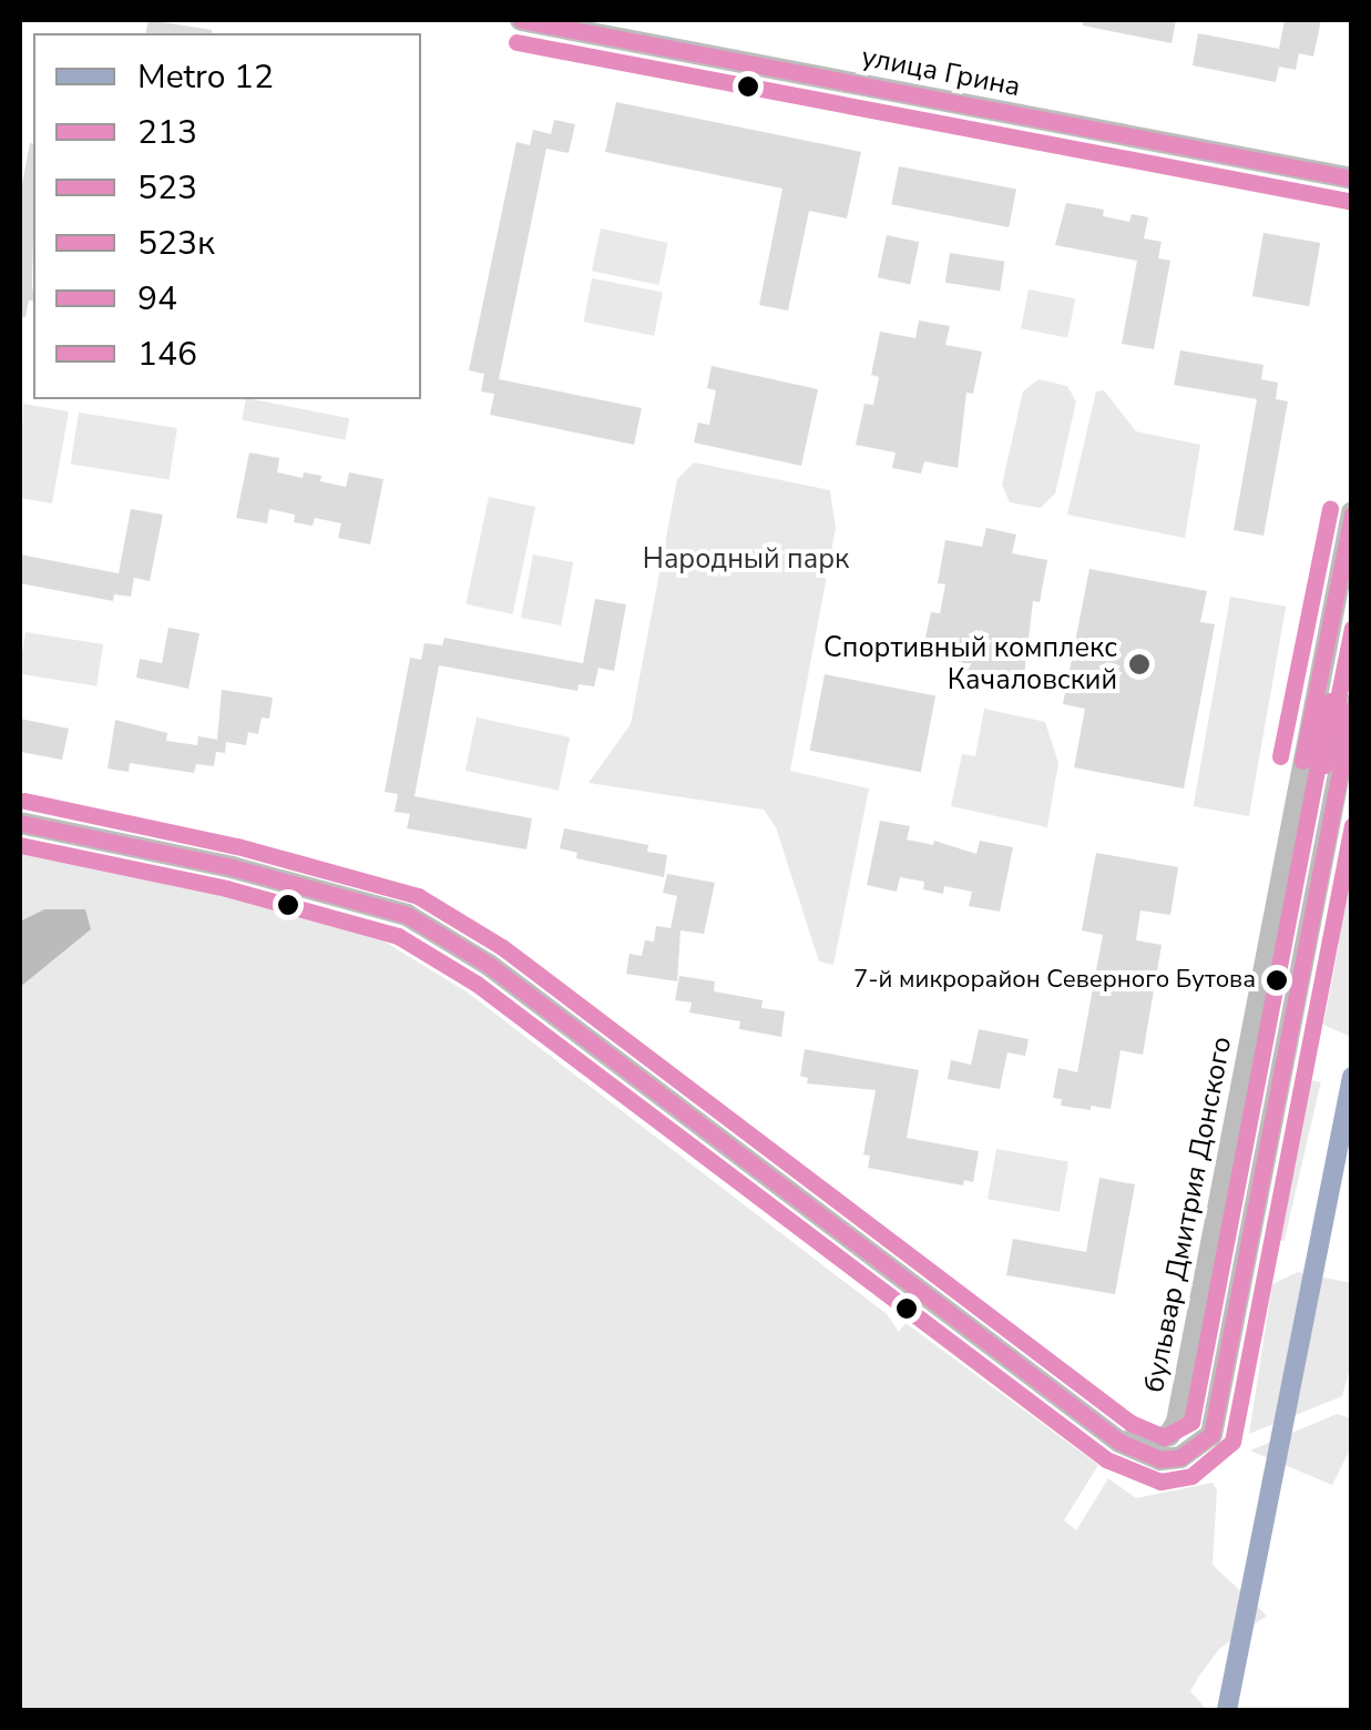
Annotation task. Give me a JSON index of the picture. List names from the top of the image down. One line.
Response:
{"streets":{"street":["улица Грина","бульвар Дмитрия Донского"]},"parks":["Народный парк"],"places":["Спортивный комплекс Качаловский","7-й микрорайон Северного Бутова"],"lines":["transit line 94","transit line 146","transit line 523к","transit line 213","transit line 523","metro line 12"],"legend":["Metro 12","213","523","523к","94","146"]}
